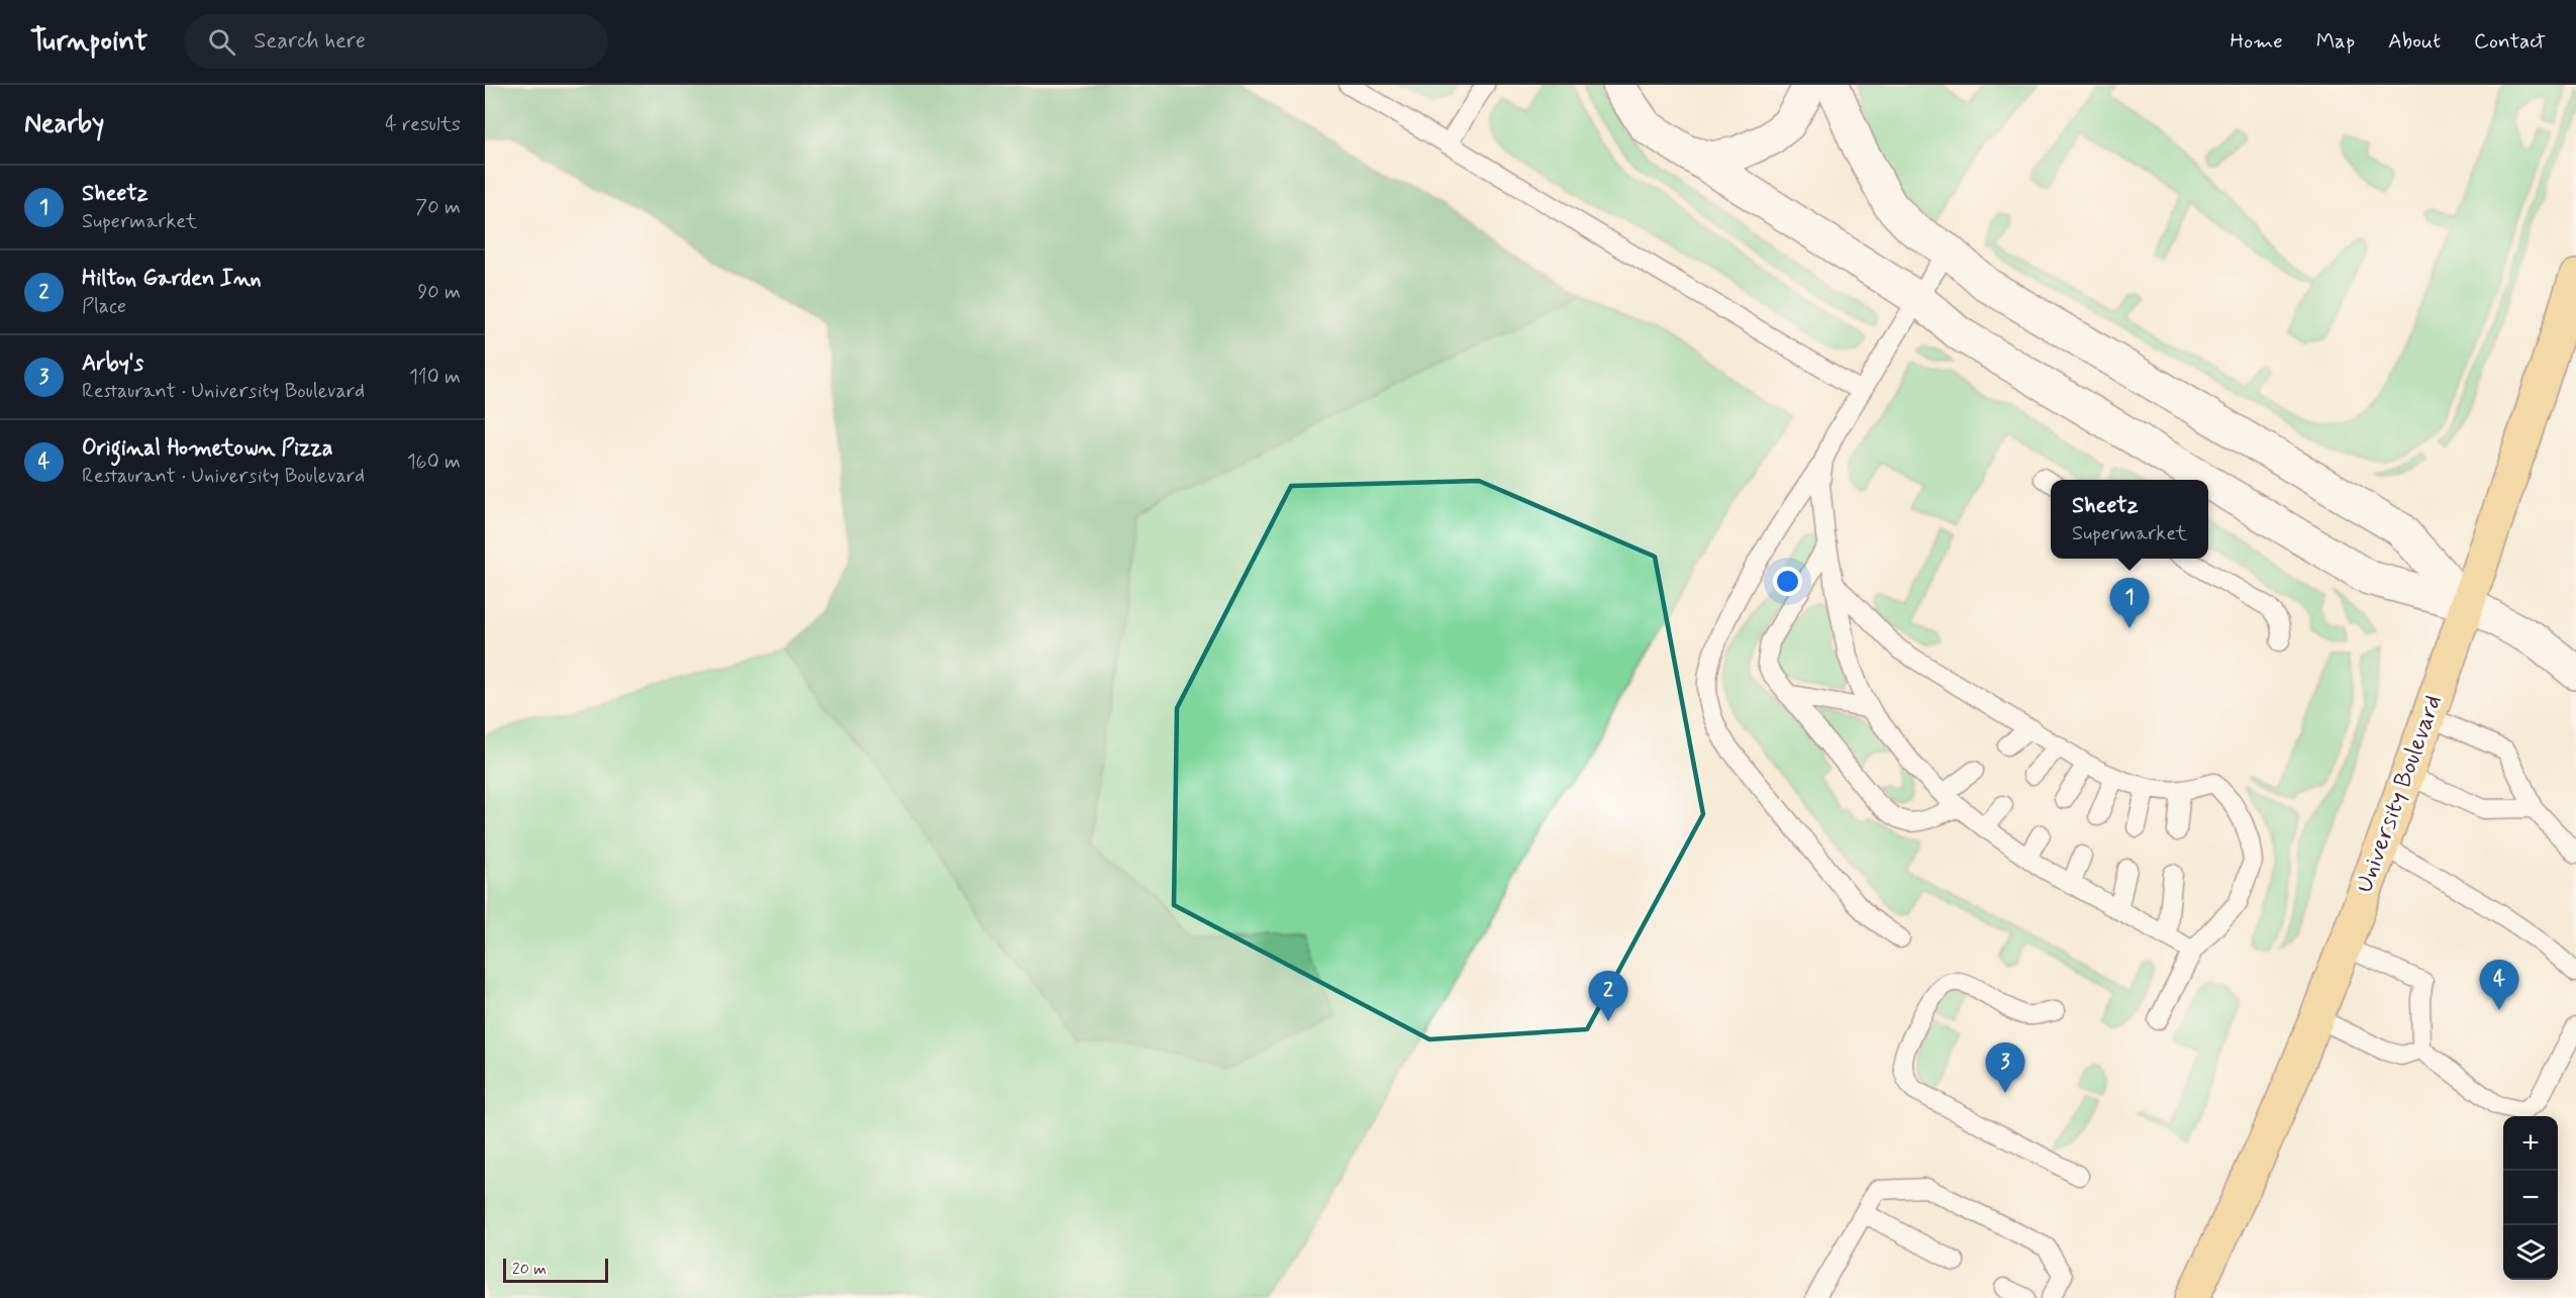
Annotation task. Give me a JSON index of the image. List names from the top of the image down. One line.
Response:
{"streets":{"main road":["University Boulevard"]},"scale_bar":"20 m","page":{"header":"Turnpoint","search":"Search here","nav":["Home","Map","About","Contact"],"heading":["Nearby","4 results"],"list":[{"mark":"1","name":"Sheetz","note":"Supermarket","value":"70 m"},{"mark":"2","name":"Hilton Garden Inn","note":"Place","value":"90 m"},{"mark":"3","name":"Arby's","note":"Restaurant · University Boulevard","value":"110 m"},{"mark":"4","name":"Original Hometown Pizza","note":"Restaurant · University Boulevard","value":"160 m"}],"popup":["Sheetz","Supermarket"],"pins":["1","4","2","3"],"map_buttons":["+","−"],"scale":"20 m"}}
